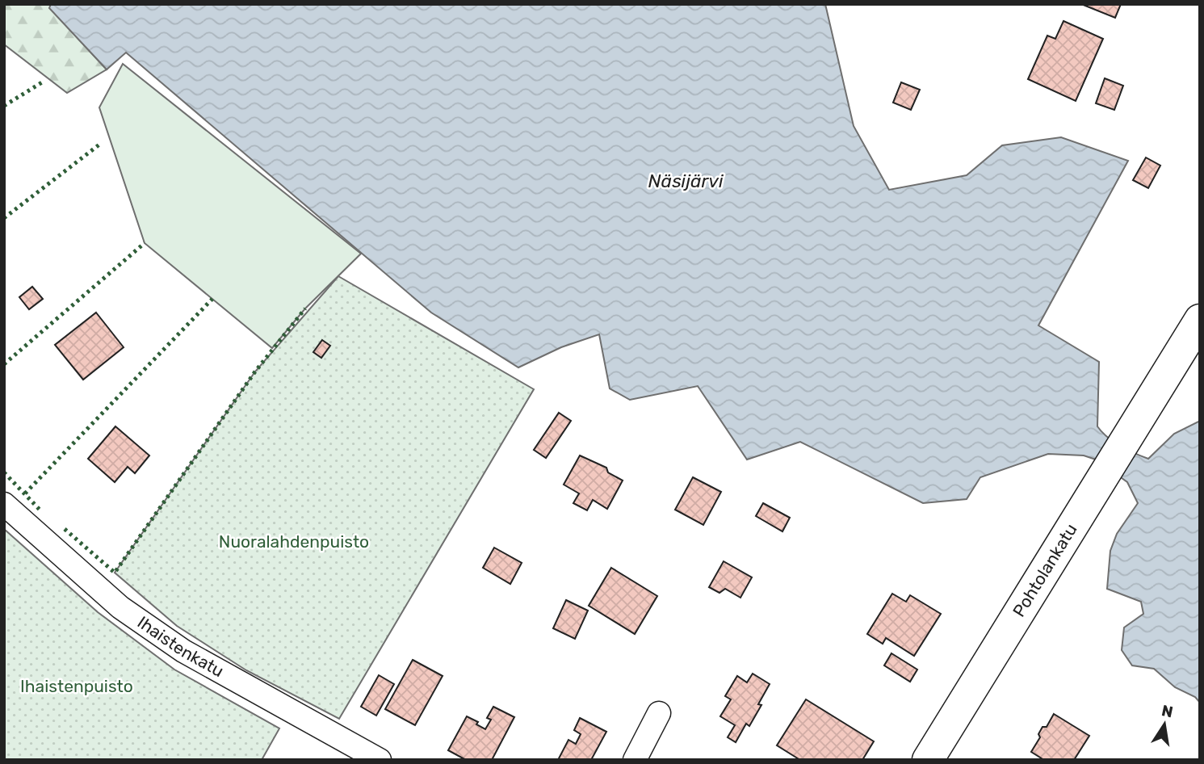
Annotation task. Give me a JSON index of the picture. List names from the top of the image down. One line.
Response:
{"streets":{"main road":["Pohtolankatu"],"street":["Ihaistenkatu"]},"water":["Näsijärvi"],"parks":["Nuoralahdenpuisto","Ihaistenpuisto"],"north":"top"}
